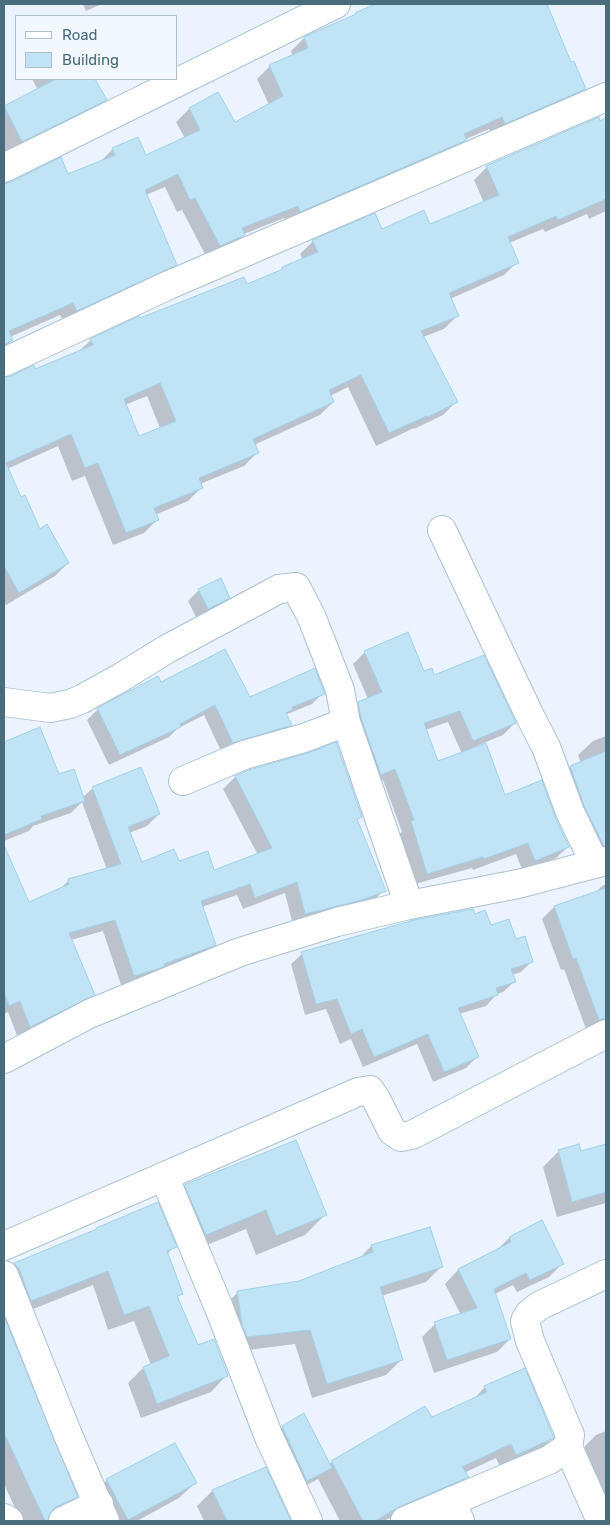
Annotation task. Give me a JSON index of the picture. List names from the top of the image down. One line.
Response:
{"legend":["Road","Building"]}
